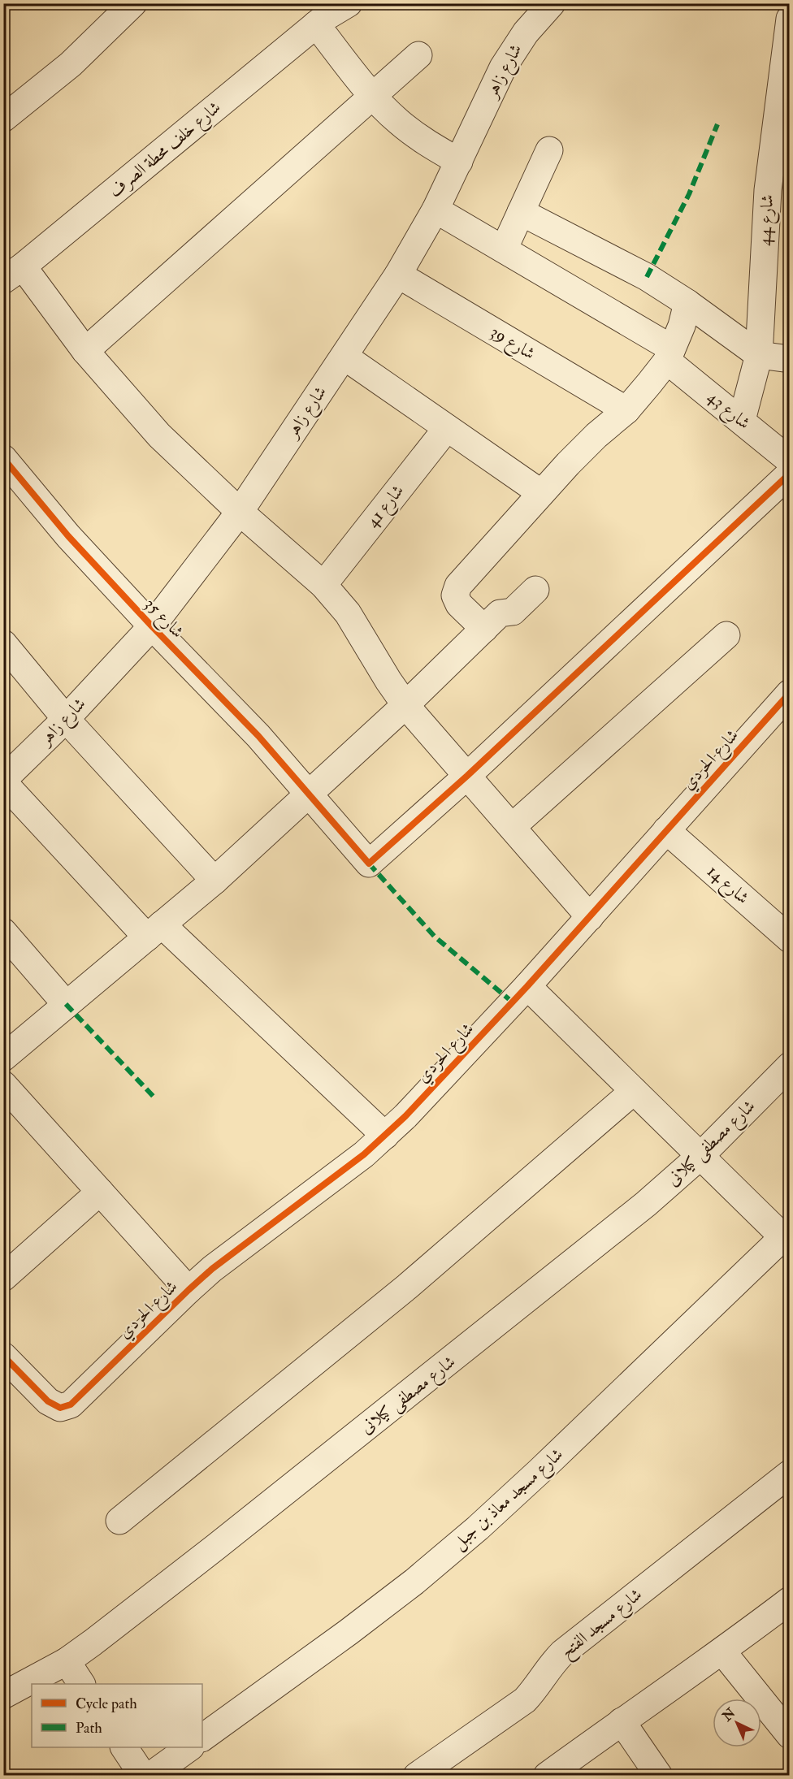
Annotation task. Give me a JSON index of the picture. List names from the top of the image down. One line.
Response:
{"streets":{"street":["شارع زاهر","شارع خلف محطة الصرف","شارع 44","شارع 39","شارع 43","شارع 41","شارع 35","شارع الحردي","شارع 14","شارع مصطفى كيلانى","شارع مسجد معاذ بن جبل","شارع مسجد الفتح"]},"crossings":[["شارع زاهر","شارع 39"],["شارع زاهر","شارع 43"],["شارع زاهر","شارع 35"],["شارع 44","شارع 43"],["شارع الحردي","شارع 14"]],"legend":["Cycle path","Path"],"north":"top left"}
